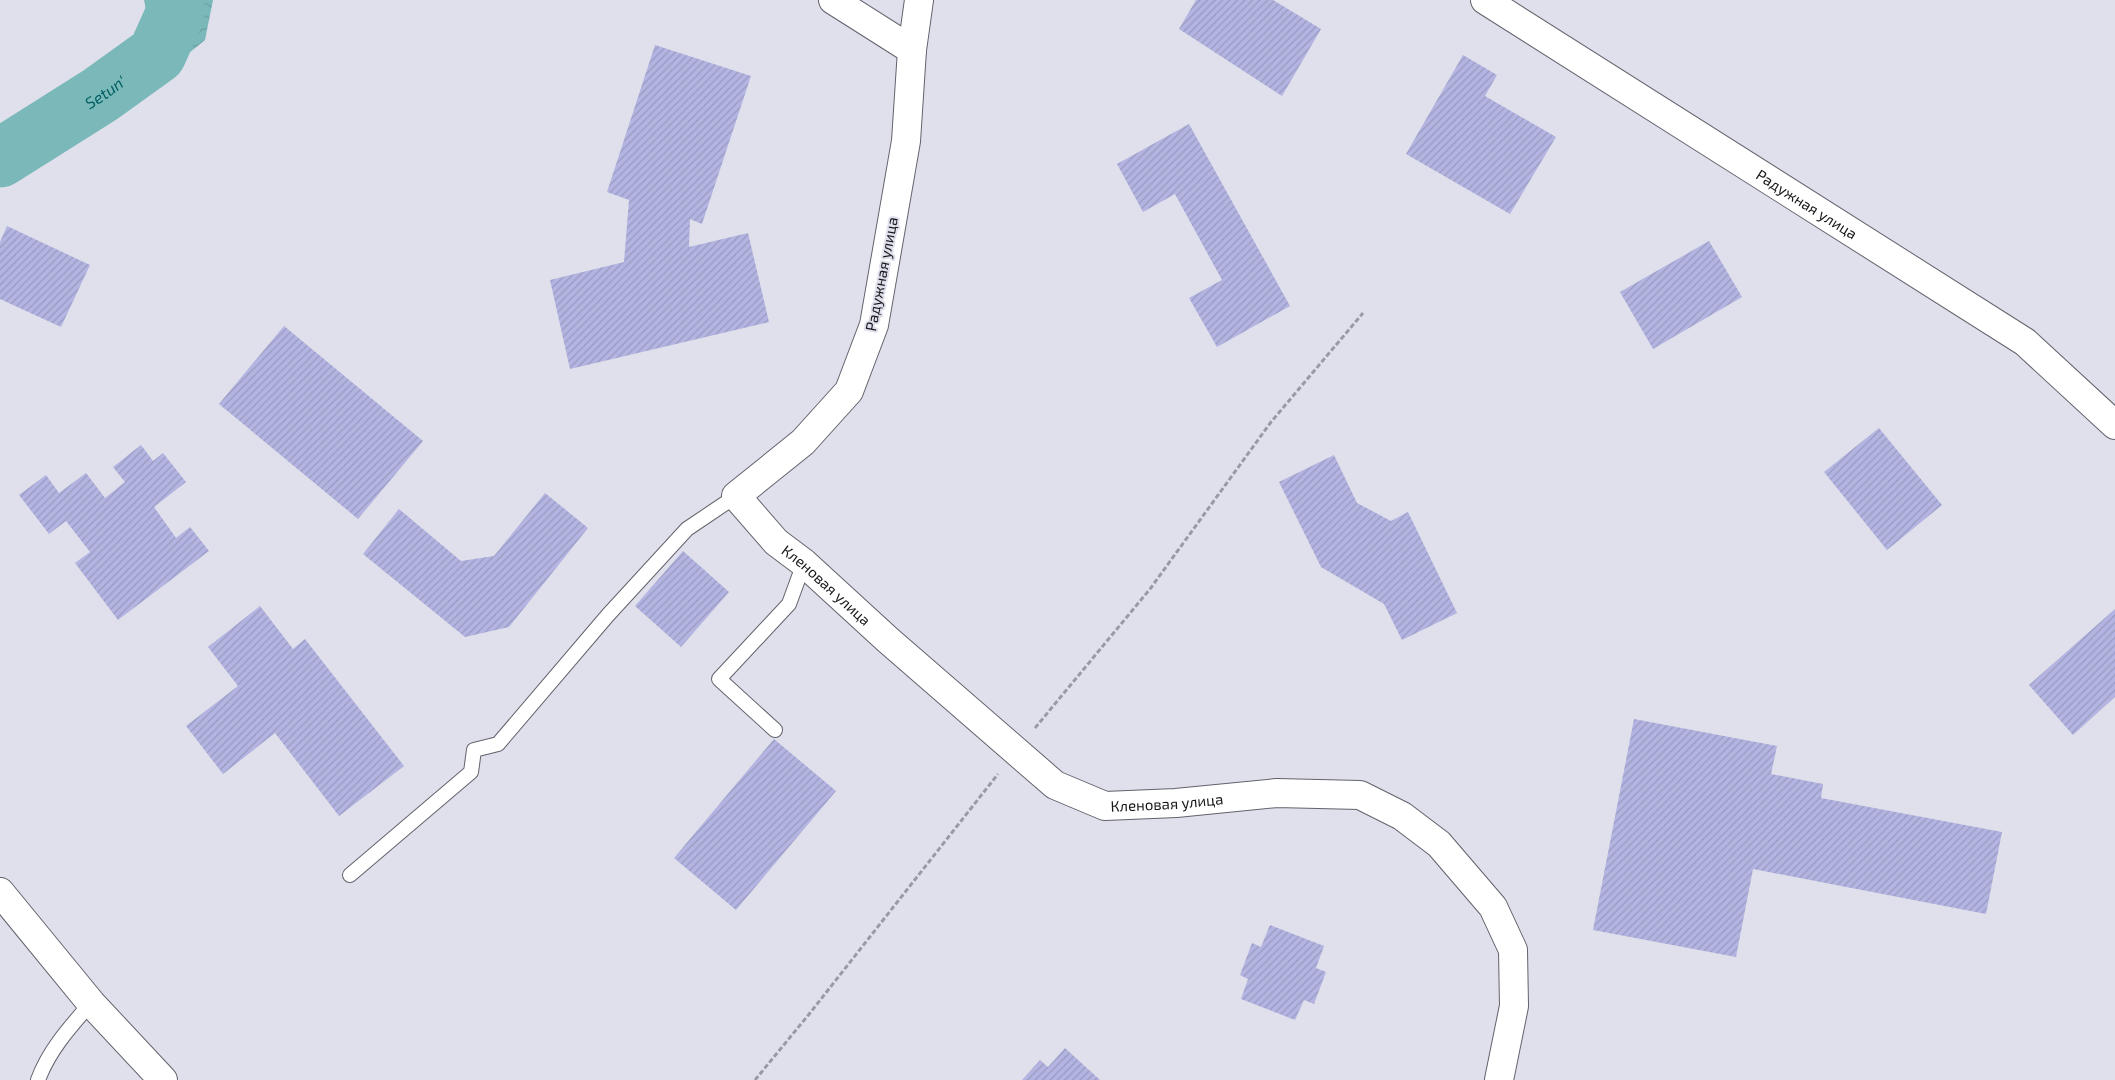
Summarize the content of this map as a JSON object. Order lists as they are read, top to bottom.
{
  "streets": {
    "street": ["Радужная улица", "Кленовая улица"]
  },
  "crossings": [
    ["Радужная улица", "Кленовая улица"]
  ],
  "water": ["Setun'"]
}
